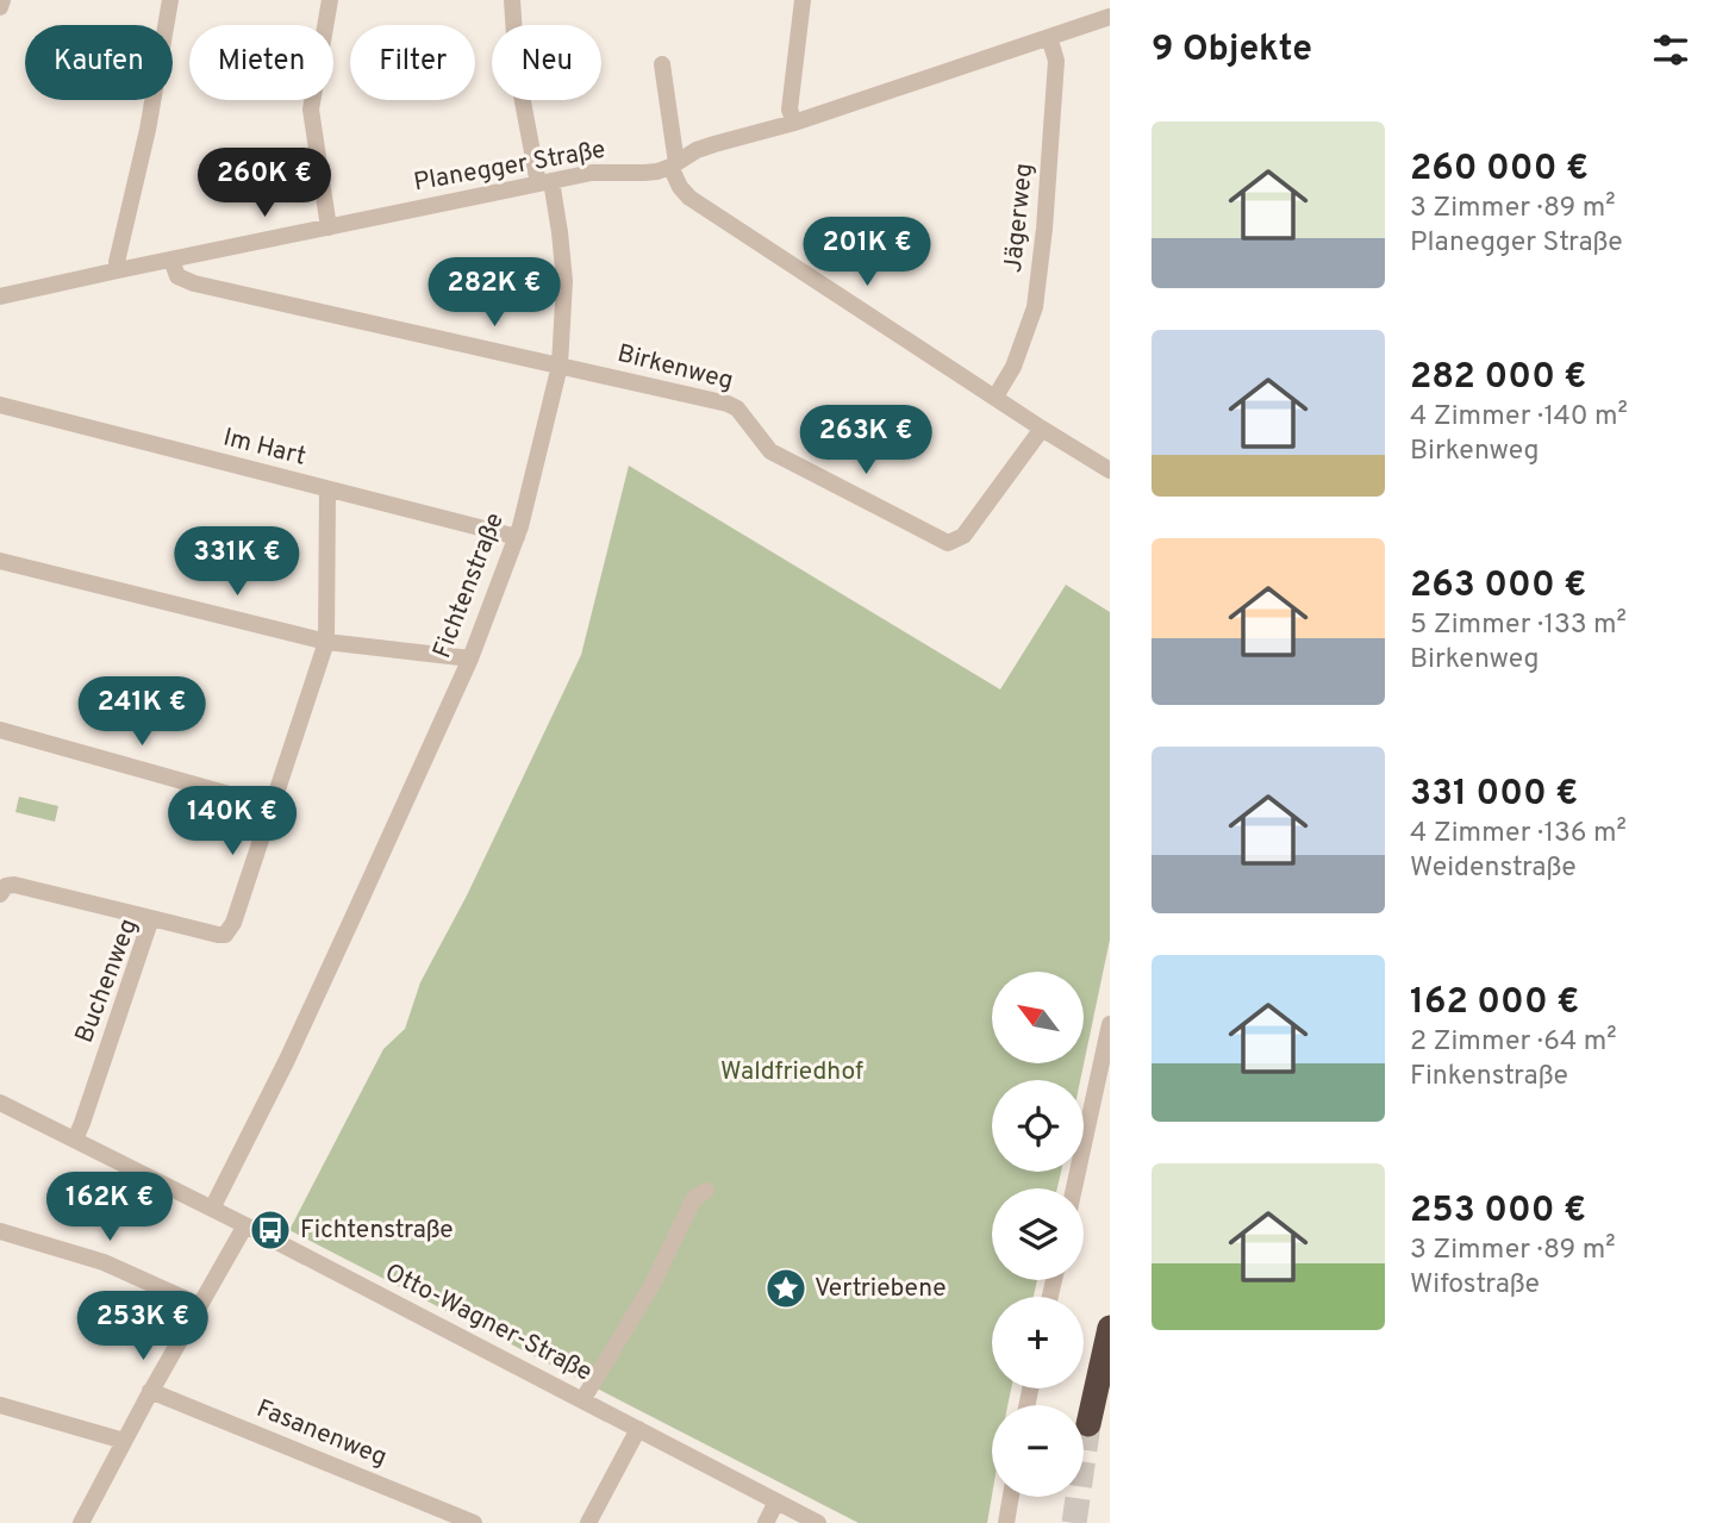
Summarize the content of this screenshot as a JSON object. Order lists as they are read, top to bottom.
{
  "streets": {
    "street": [
      "Planegger Straße",
      "Jägerweg",
      "Birkenweg",
      "Im Hart",
      "Fichtenstraße",
      "Buchenweg",
      "Otto-Wagner-Straße",
      "Fasanenweg"
    ]
  },
  "crossings": [
    ["Planegger Straße", "Jägerweg"],
    ["Planegger Straße", "Birkenweg"],
    ["Planegger Straße", "Fichtenstraße"],
    ["Birkenweg", "Fichtenstraße"],
    ["Im Hart", "Fichtenstraße"],
    ["Im Hart", "Buchenweg"],
    ["Fichtenstraße", "Otto-Wagner-Straße"],
    ["Buchenweg", "Otto-Wagner-Straße"]
  ],
  "parks": ["Waldfriedhof"],
  "places": {
    "bus stop": ["Fichtenstraße"],
    "place": ["Vertriebene"]
  },
  "north": "top left",
  "page": {
    "heading": "9 Objekte",
    "chip": [
      "Kaufen",
      "Mieten",
      "Filter",
      "Neu"
    ],
    "list": [
      {
        "name": "260 000 €",
        "note": "3 Zimmer · 89 m² · Planegger Straße"
      },
      {
        "name": "282 000 €",
        "note": "4 Zimmer · 140 m² · Birkenweg"
      },
      {
        "name": "263 000 €",
        "note": "5 Zimmer · 133 m² · Birkenweg"
      },
      {
        "name": "331 000 €",
        "note": "4 Zimmer · 136 m² · Weidenstraße"
      },
      {
        "name": "162 000 €",
        "note": "2 Zimmer · 64 m² · Finkenstraße"
      },
      {
        "name": "253 000 €",
        "note": "3 Zimmer · 89 m² · Wifostraße"
      }
    ],
    "price": [
      "260K €",
      "201K €",
      "282K €",
      "263K €",
      "331K €",
      "241K €",
      "140K €",
      "162K €",
      "253K €"
    ],
    "map_buttons": ["+", "−"]
  }
}
